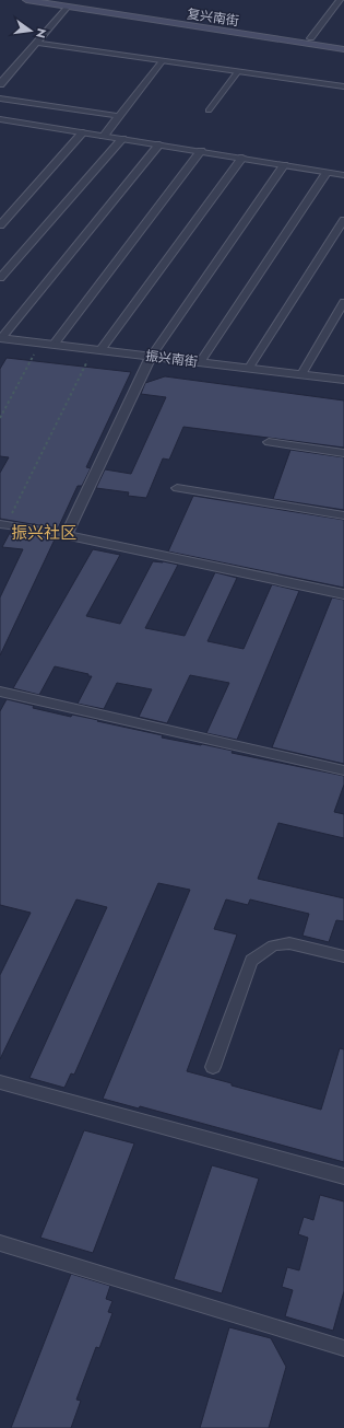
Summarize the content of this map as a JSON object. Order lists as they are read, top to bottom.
{
  "streets": {
    "main road": ["复兴南街"],
    "street": ["振兴南街"]
  },
  "districts": ["振兴社区"],
  "north": "right"
}
